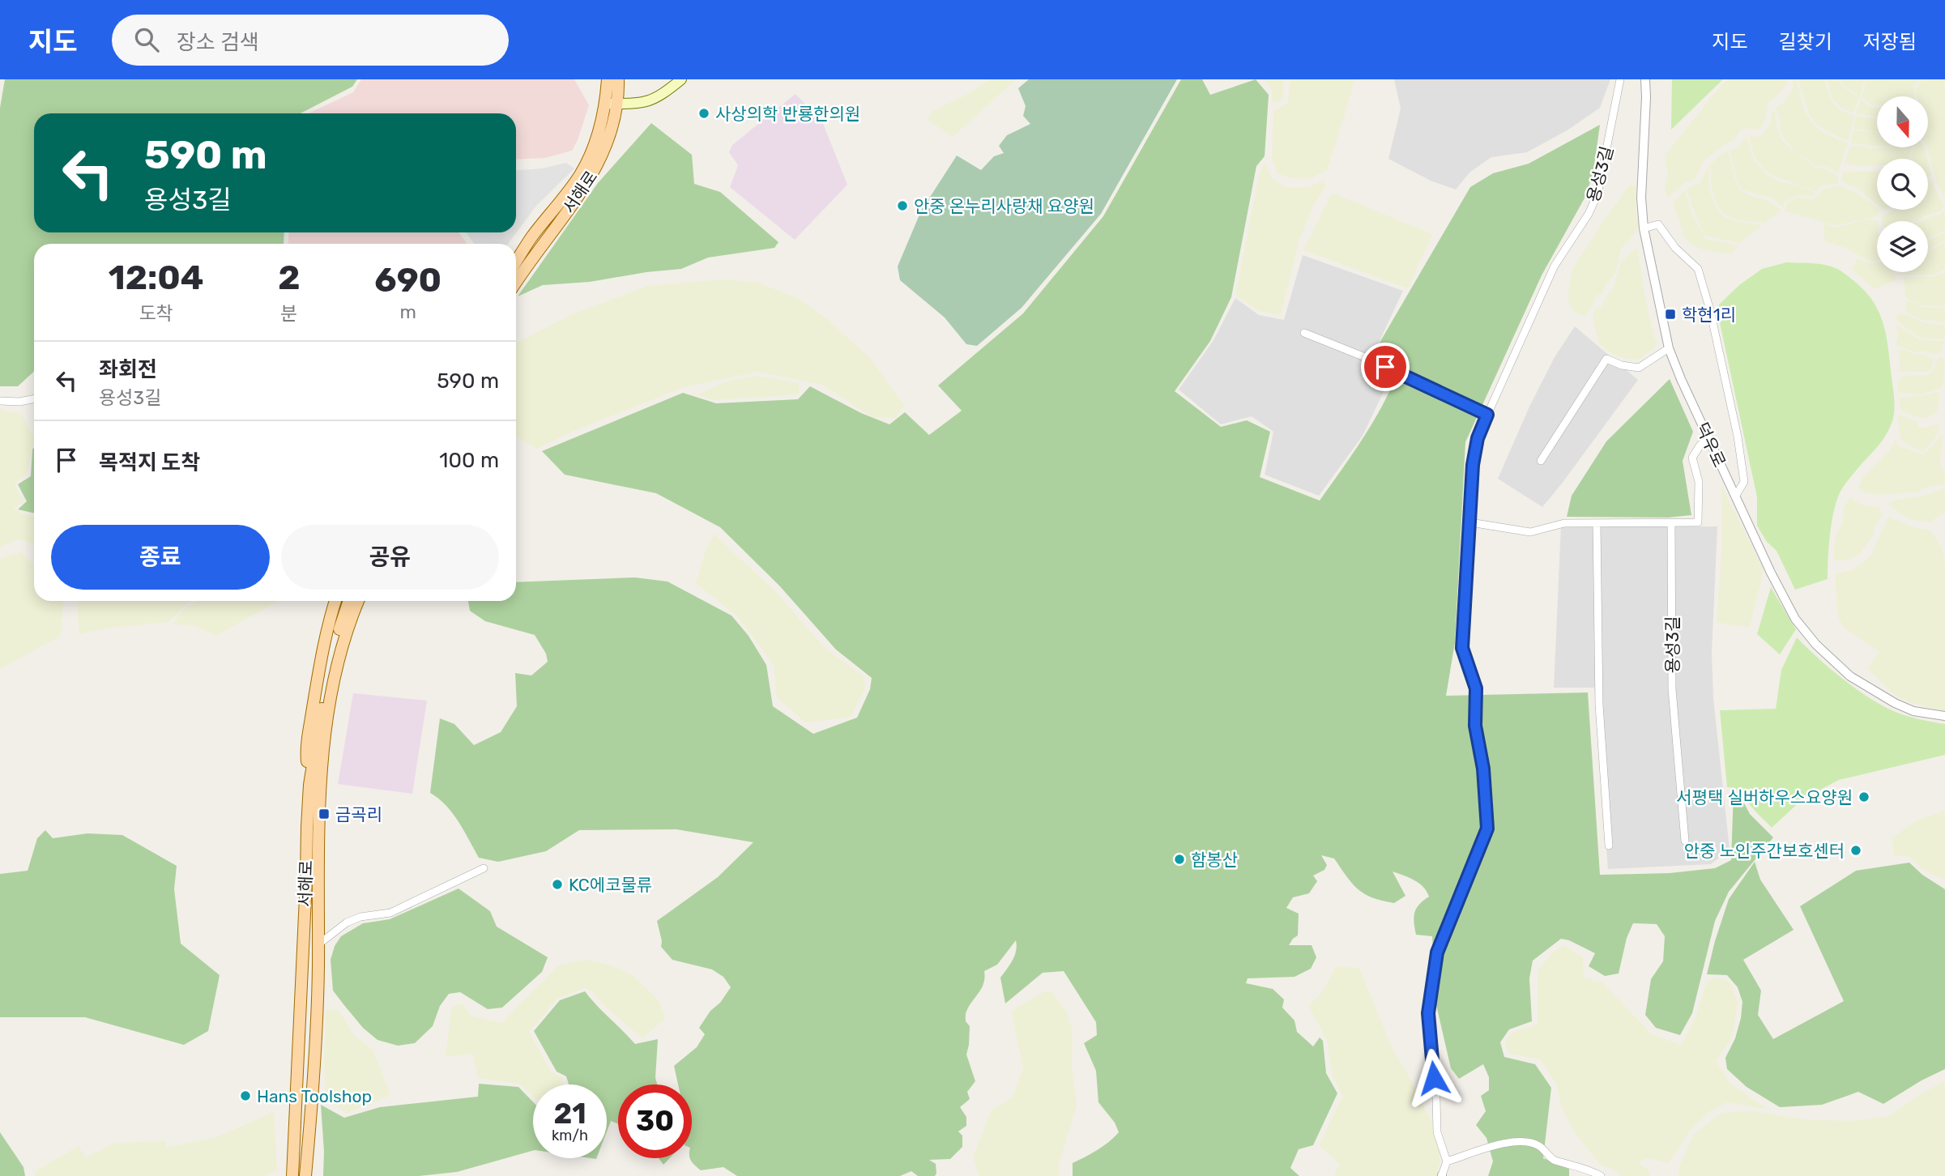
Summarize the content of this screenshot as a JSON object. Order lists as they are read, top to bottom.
{
  "streets": {
    "main road": ["서해로"],
    "street": ["용성3길", "덕우로"]
  },
  "places": {
    "other": [
      "사상의학 반룡한의원",
      "안중 온누리사랑채 요양원",
      "서평택 실버하우스요양원",
      "안중 노인주간보호센터",
      "함봉산",
      "KC에코물류",
      "Hans Toolshop"
    ],
    "transit": ["학현1리", "금곡리"]
  },
  "north": "bottom",
  "page": {
    "header": "지도",
    "search": "장소 검색",
    "nav": ["지도", "길찾기", "저장됨"],
    "turn": ["590 m", "용성3길"],
    "eta": [
      "12:04",
      "도착",
      "2",
      "분",
      "690",
      "m"
    ],
    "list": [
      {
        "name": "좌회전",
        "note": "용성3길",
        "value": "590 m"
      },
      {
        "name": "목적지 도착",
        "value": "100 m"
      }
    ],
    "buttons": ["종료", "공유"],
    "speed": "21 km/h",
    "limit": "30"
  }
}
